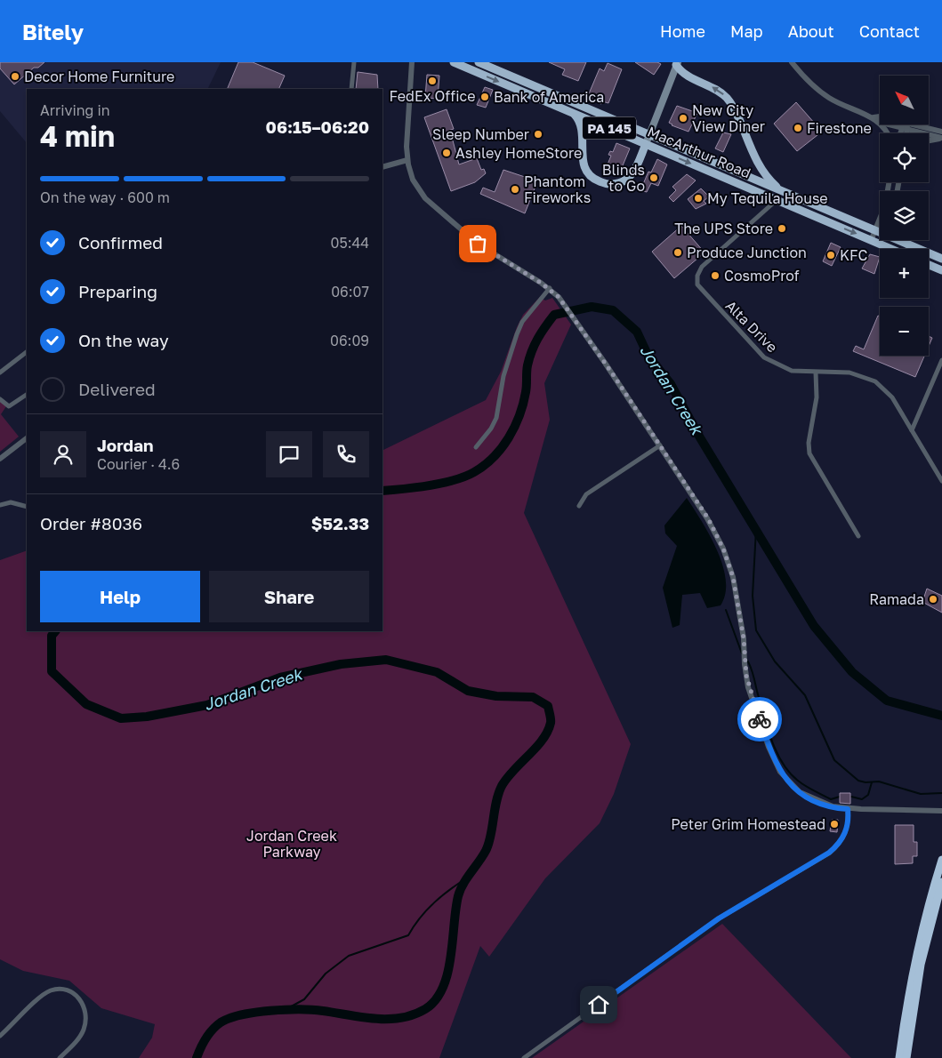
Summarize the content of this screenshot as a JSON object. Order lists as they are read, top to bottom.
{
  "streets": {
    "highway": ["PA 145", "MacArthur Road"],
    "street": ["Alta Drive"]
  },
  "crossings": [
    ["MacArthur Road", "Alta Drive"]
  ],
  "water": ["Jordan Creek"],
  "parks": ["Jordan Creek Parkway"],
  "places": [
    "Decor Home Furniture",
    "FedEx Office",
    "Bank of America",
    "New City View Diner",
    "Firestone",
    "Sleep Number",
    "Ashley HomeStore",
    "Blinds to Go",
    "Phantom Fireworks",
    "My Tequila House",
    "The UPS Store",
    "Produce Junction",
    "KFC",
    "CosmoProf",
    "Ramada",
    "Peter Grim Homestead"
  ],
  "north": "top left",
  "page": {
    "header": "Bitely",
    "nav": [
      "Home",
      "Map",
      "About",
      "Contact"
    ],
    "map_buttons": ["+", "−"],
    "heading": ["4 min", "Arriving in", "06:15–06:20"],
    "panel": [
      "Jordan",
      "Courier · 4.6",
      "Order #8036",
      "$52.33"
    ],
    "bar": "On the way · 600 m",
    "list": [
      ["Confirmed", "05:44"],
      ["Preparing", "06:07"],
      ["On the way", "06:09"],
      "Delivered"
    ],
    "buttons": ["Help", "Share"]
  }
}
